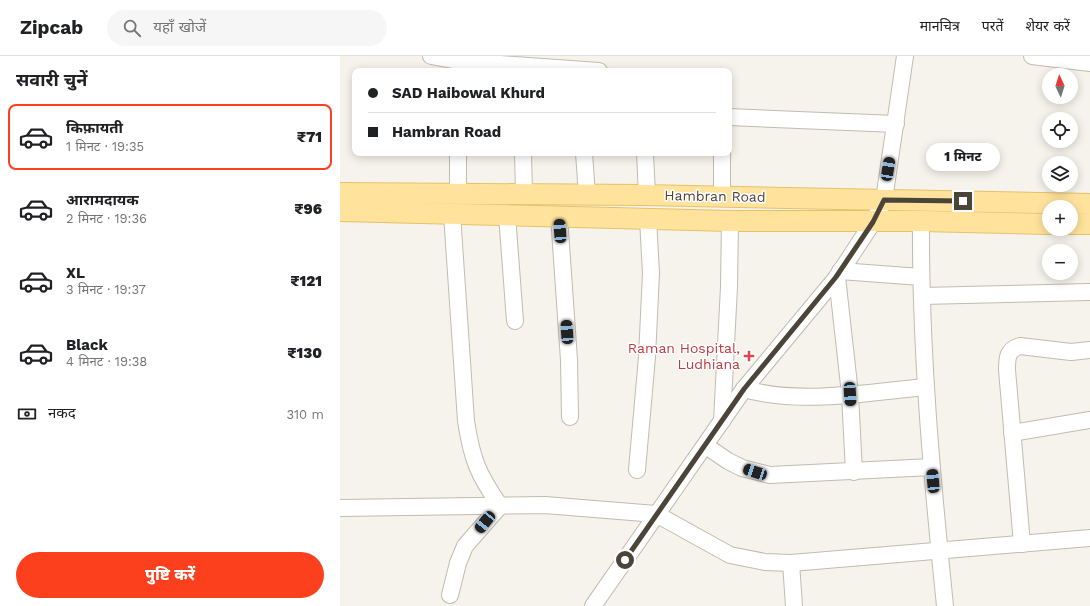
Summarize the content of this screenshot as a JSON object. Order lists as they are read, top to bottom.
{
  "streets": {
    "main road": ["Hambran Road"]
  },
  "places": {
    "health": ["Raman Hospital, Ludhiana"]
  },
  "north": "top",
  "page": {
    "header": "Zipcab",
    "search": "यहाँ खोजें",
    "nav": ["मानचित्र", "परतें", "शेयर करें"],
    "heading": "सवारी चुनें",
    "map_buttons": ["+", "−"],
    "banner": ["SAD Haibowal Khurd", "Hambran Road"],
    "list": [
      {
        "name": "किफ़ायती",
        "note": "1 मिनट · 19:35",
        "value": "₹71"
      },
      {
        "name": "आरामदायक",
        "note": "2 मिनट · 19:36",
        "value": "₹96"
      },
      {
        "name": "XL",
        "note": "3 मिनट · 19:37",
        "value": "₹121"
      },
      {
        "name": "Black",
        "note": "4 मिनट · 19:38",
        "value": "₹130"
      }
    ],
    "bubble": "1 मिनट",
    "pay": ["नकद", "310 m"],
    "buttons": "पुष्टि करें"
  }
}
